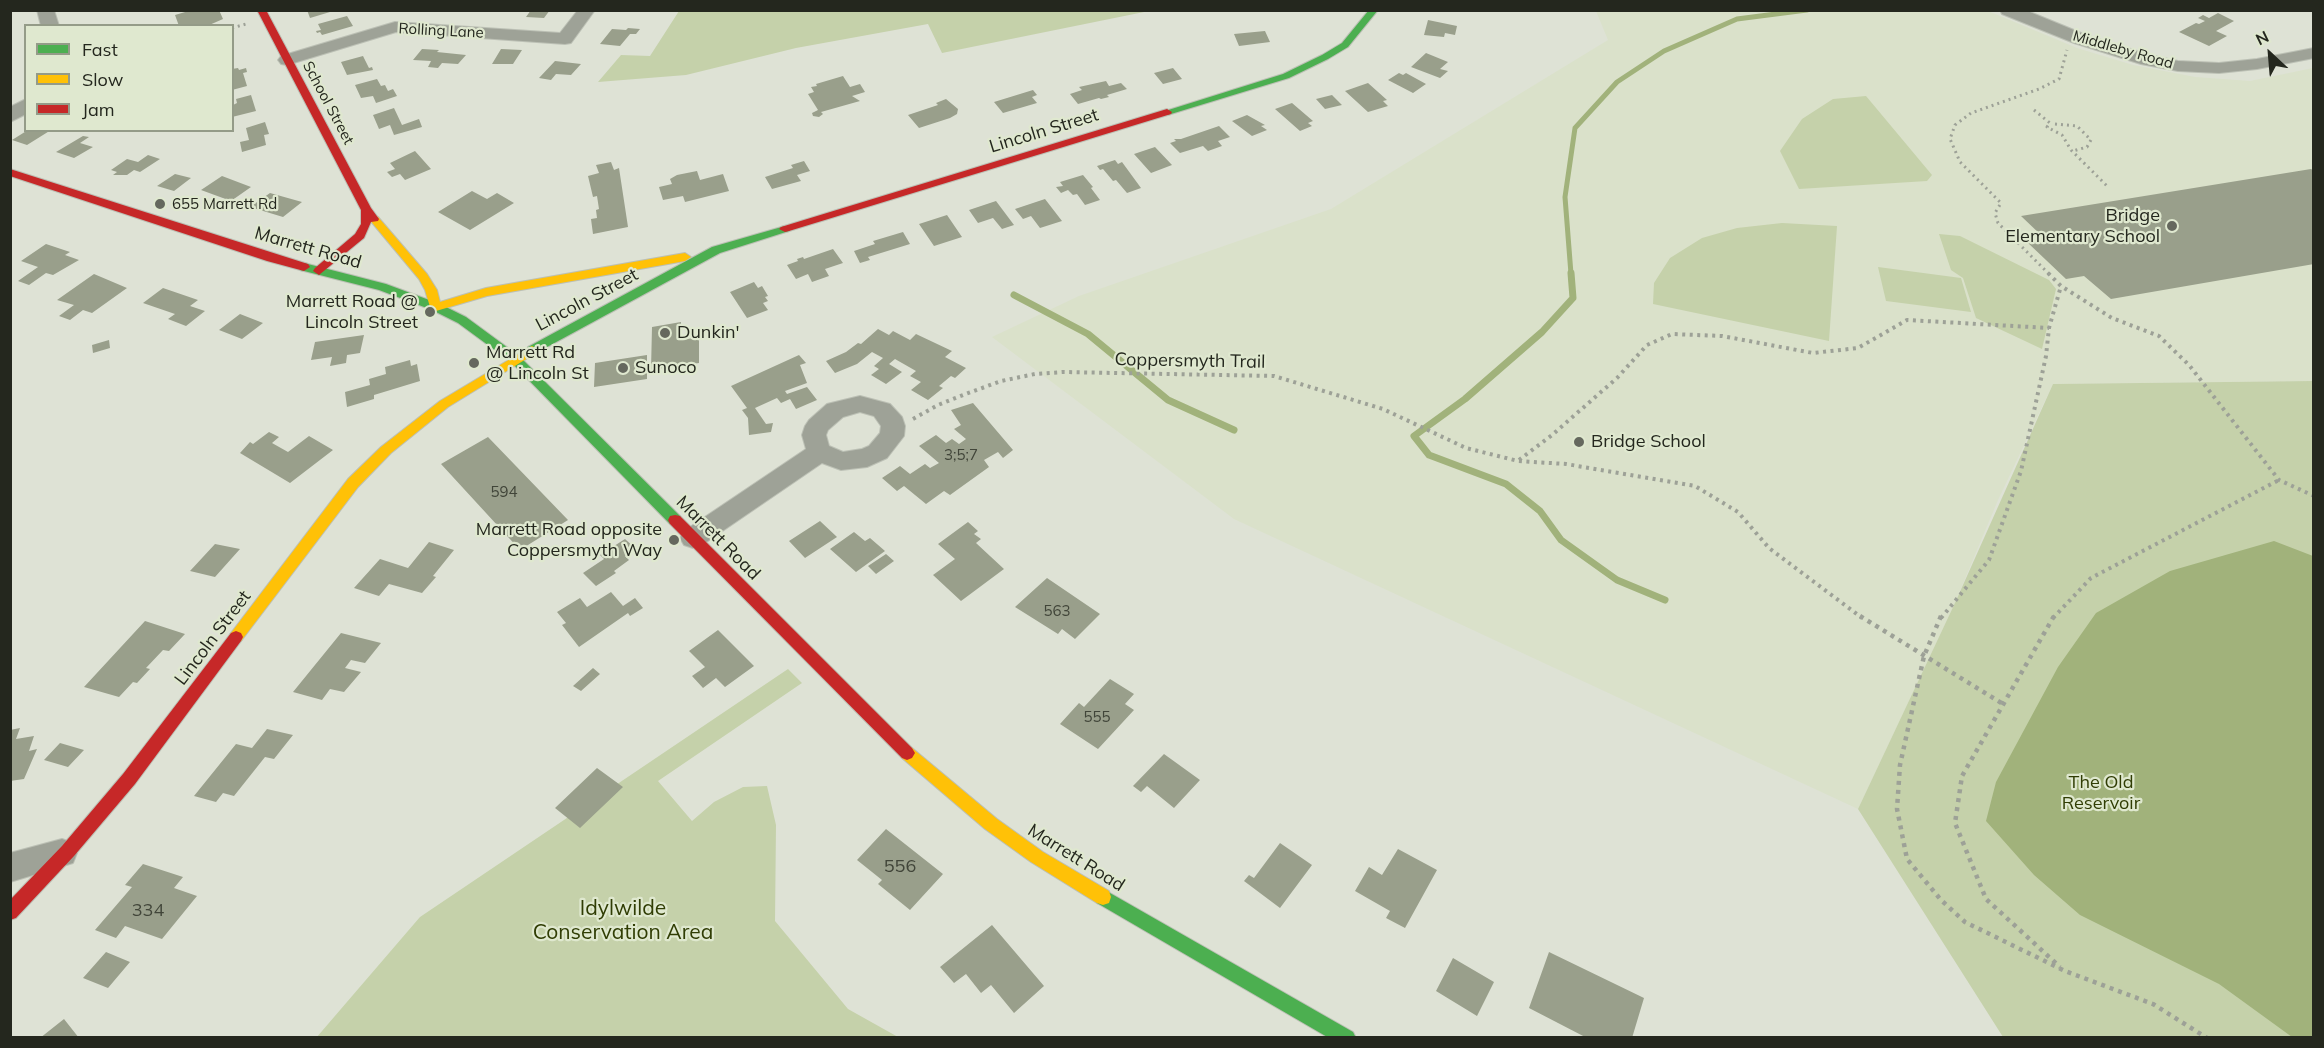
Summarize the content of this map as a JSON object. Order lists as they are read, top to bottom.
{
  "streets": {
    "street": [
      "Rolling Lane",
      "Middleby Road",
      "School Street",
      "Lincoln Street",
      "Marrett Road"
    ],
    "path": ["Coppersmyth Trail"]
  },
  "crossings": [
    ["Rolling Lane", "School Street"],
    ["School Street", "Marrett Road"],
    ["Lincoln Street", "Marrett Road"]
  ],
  "parks": ["The Old Reservoir", "Idylwilde Conservation Area"],
  "places": [
    "655 Marrett Rd",
    "Bridge Elementary School",
    "Marrett Road @ Lincoln Street",
    "Dunkin'",
    "Marrett Rd @ Lincoln St",
    "Sunoco",
    "Bridge School",
    "Marrett Road opposite Coppersmyth Way"
  ],
  "house_numbers": [
    "3;5;7",
    "594",
    "563",
    "555",
    "556",
    "334"
  ],
  "legend": ["Fast", "Slow", "Jam"],
  "north": "top left"
}
